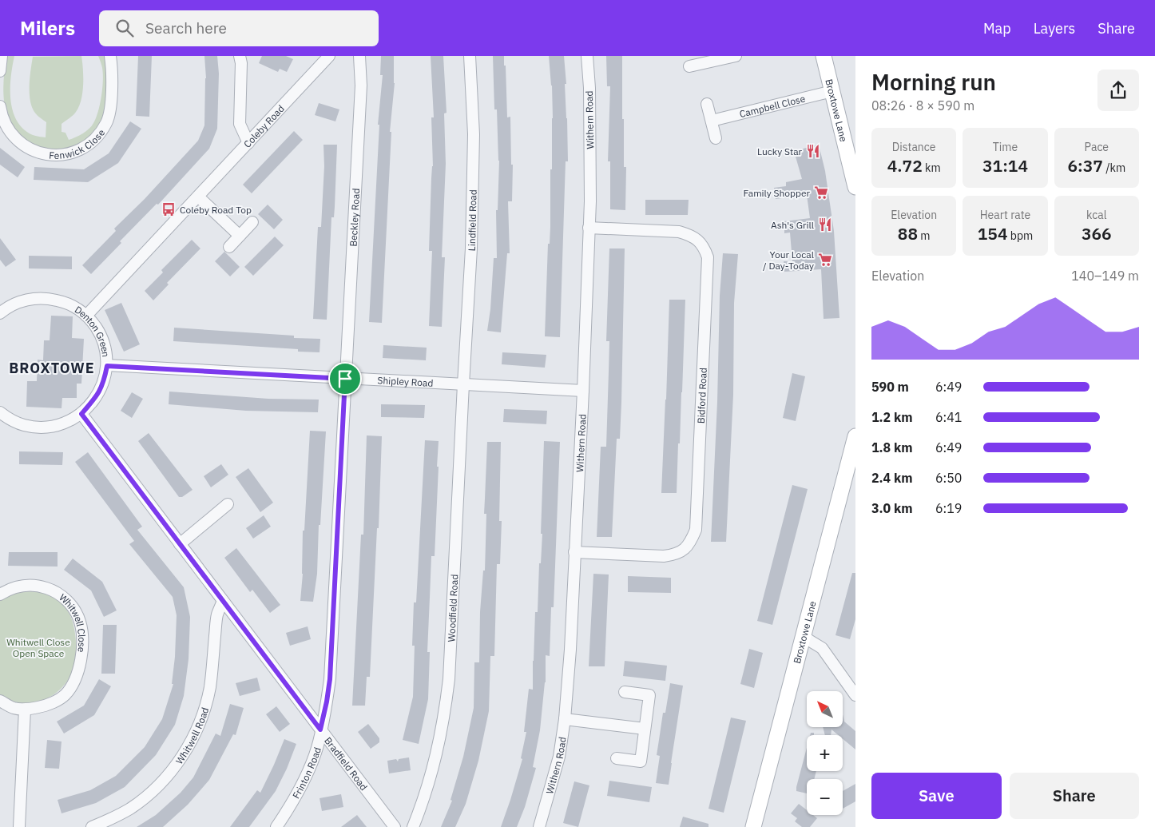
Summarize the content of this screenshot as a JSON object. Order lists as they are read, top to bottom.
{
  "streets": {
    "main road": ["Broxtowe Lane"],
    "street": [
      "Campbell Close",
      "Withern Road",
      "Coleby Road",
      "Fenwick Close",
      "Beckley Road",
      "Lindfield Road",
      "Denton Green",
      "Shipley Road",
      "Bidford Road",
      "Woodfield Road",
      "Whitwell Close",
      "Whitwell Road",
      "Bradfield Road",
      "Frinton Road"
    ]
  },
  "crossings": [
    ["Campbell Close", "Broxtowe Lane"],
    ["Withern Road", "Shipley Road"],
    ["Withern Road", "Bidford Road"],
    ["Coleby Road", "Denton Green"],
    ["Beckley Road", "Shipley Road"],
    ["Beckley Road", "Frinton Road"],
    ["Lindfield Road", "Shipley Road"],
    ["Lindfield Road", "Woodfield Road"],
    ["Denton Green", "Shipley Road"],
    ["Denton Green", "Bradfield Road"],
    ["Shipley Road", "Woodfield Road"],
    ["Shipley Road", "Frinton Road"],
    ["Whitwell Road", "Bradfield Road"],
    ["Bradfield Road", "Frinton Road"]
  ],
  "districts": ["BROXTOWE"],
  "parks": ["Whitwell Close Open Space"],
  "places": {
    "restaurant": ["Lucky Star", "Ash's Grill"],
    "supermarket": ["Family Shopper", "Your Local / Day-Today"],
    "bus stop": ["Coleby Road Top"]
  },
  "north": "top left",
  "page": {
    "header": "Milers",
    "search": "Search here",
    "nav": ["Map", "Layers", "Share"],
    "heading": ["Morning run", "08:26 · 8 × 590 m"],
    "stats": [
      ["Distance", "4.72 km"],
      ["Time", "31:14"],
      ["Pace", "6:37 /km"],
      ["Elevation", "88 m"],
      ["Heart rate", "154 bpm"],
      ["kcal", "366"]
    ],
    "chart": ["Elevation", "140–149 m"],
    "list": [
      {
        "name": "590 m",
        "note": "6:49"
      },
      {
        "name": "1.2 km",
        "note": "6:41"
      },
      {
        "name": "1.8 km",
        "note": "6:49"
      },
      {
        "name": "2.4 km",
        "note": "6:50"
      },
      {
        "name": "3.0 km",
        "note": "6:19"
      }
    ],
    "map_buttons": ["+", "−"],
    "buttons": ["Save", "Share"]
  }
}
